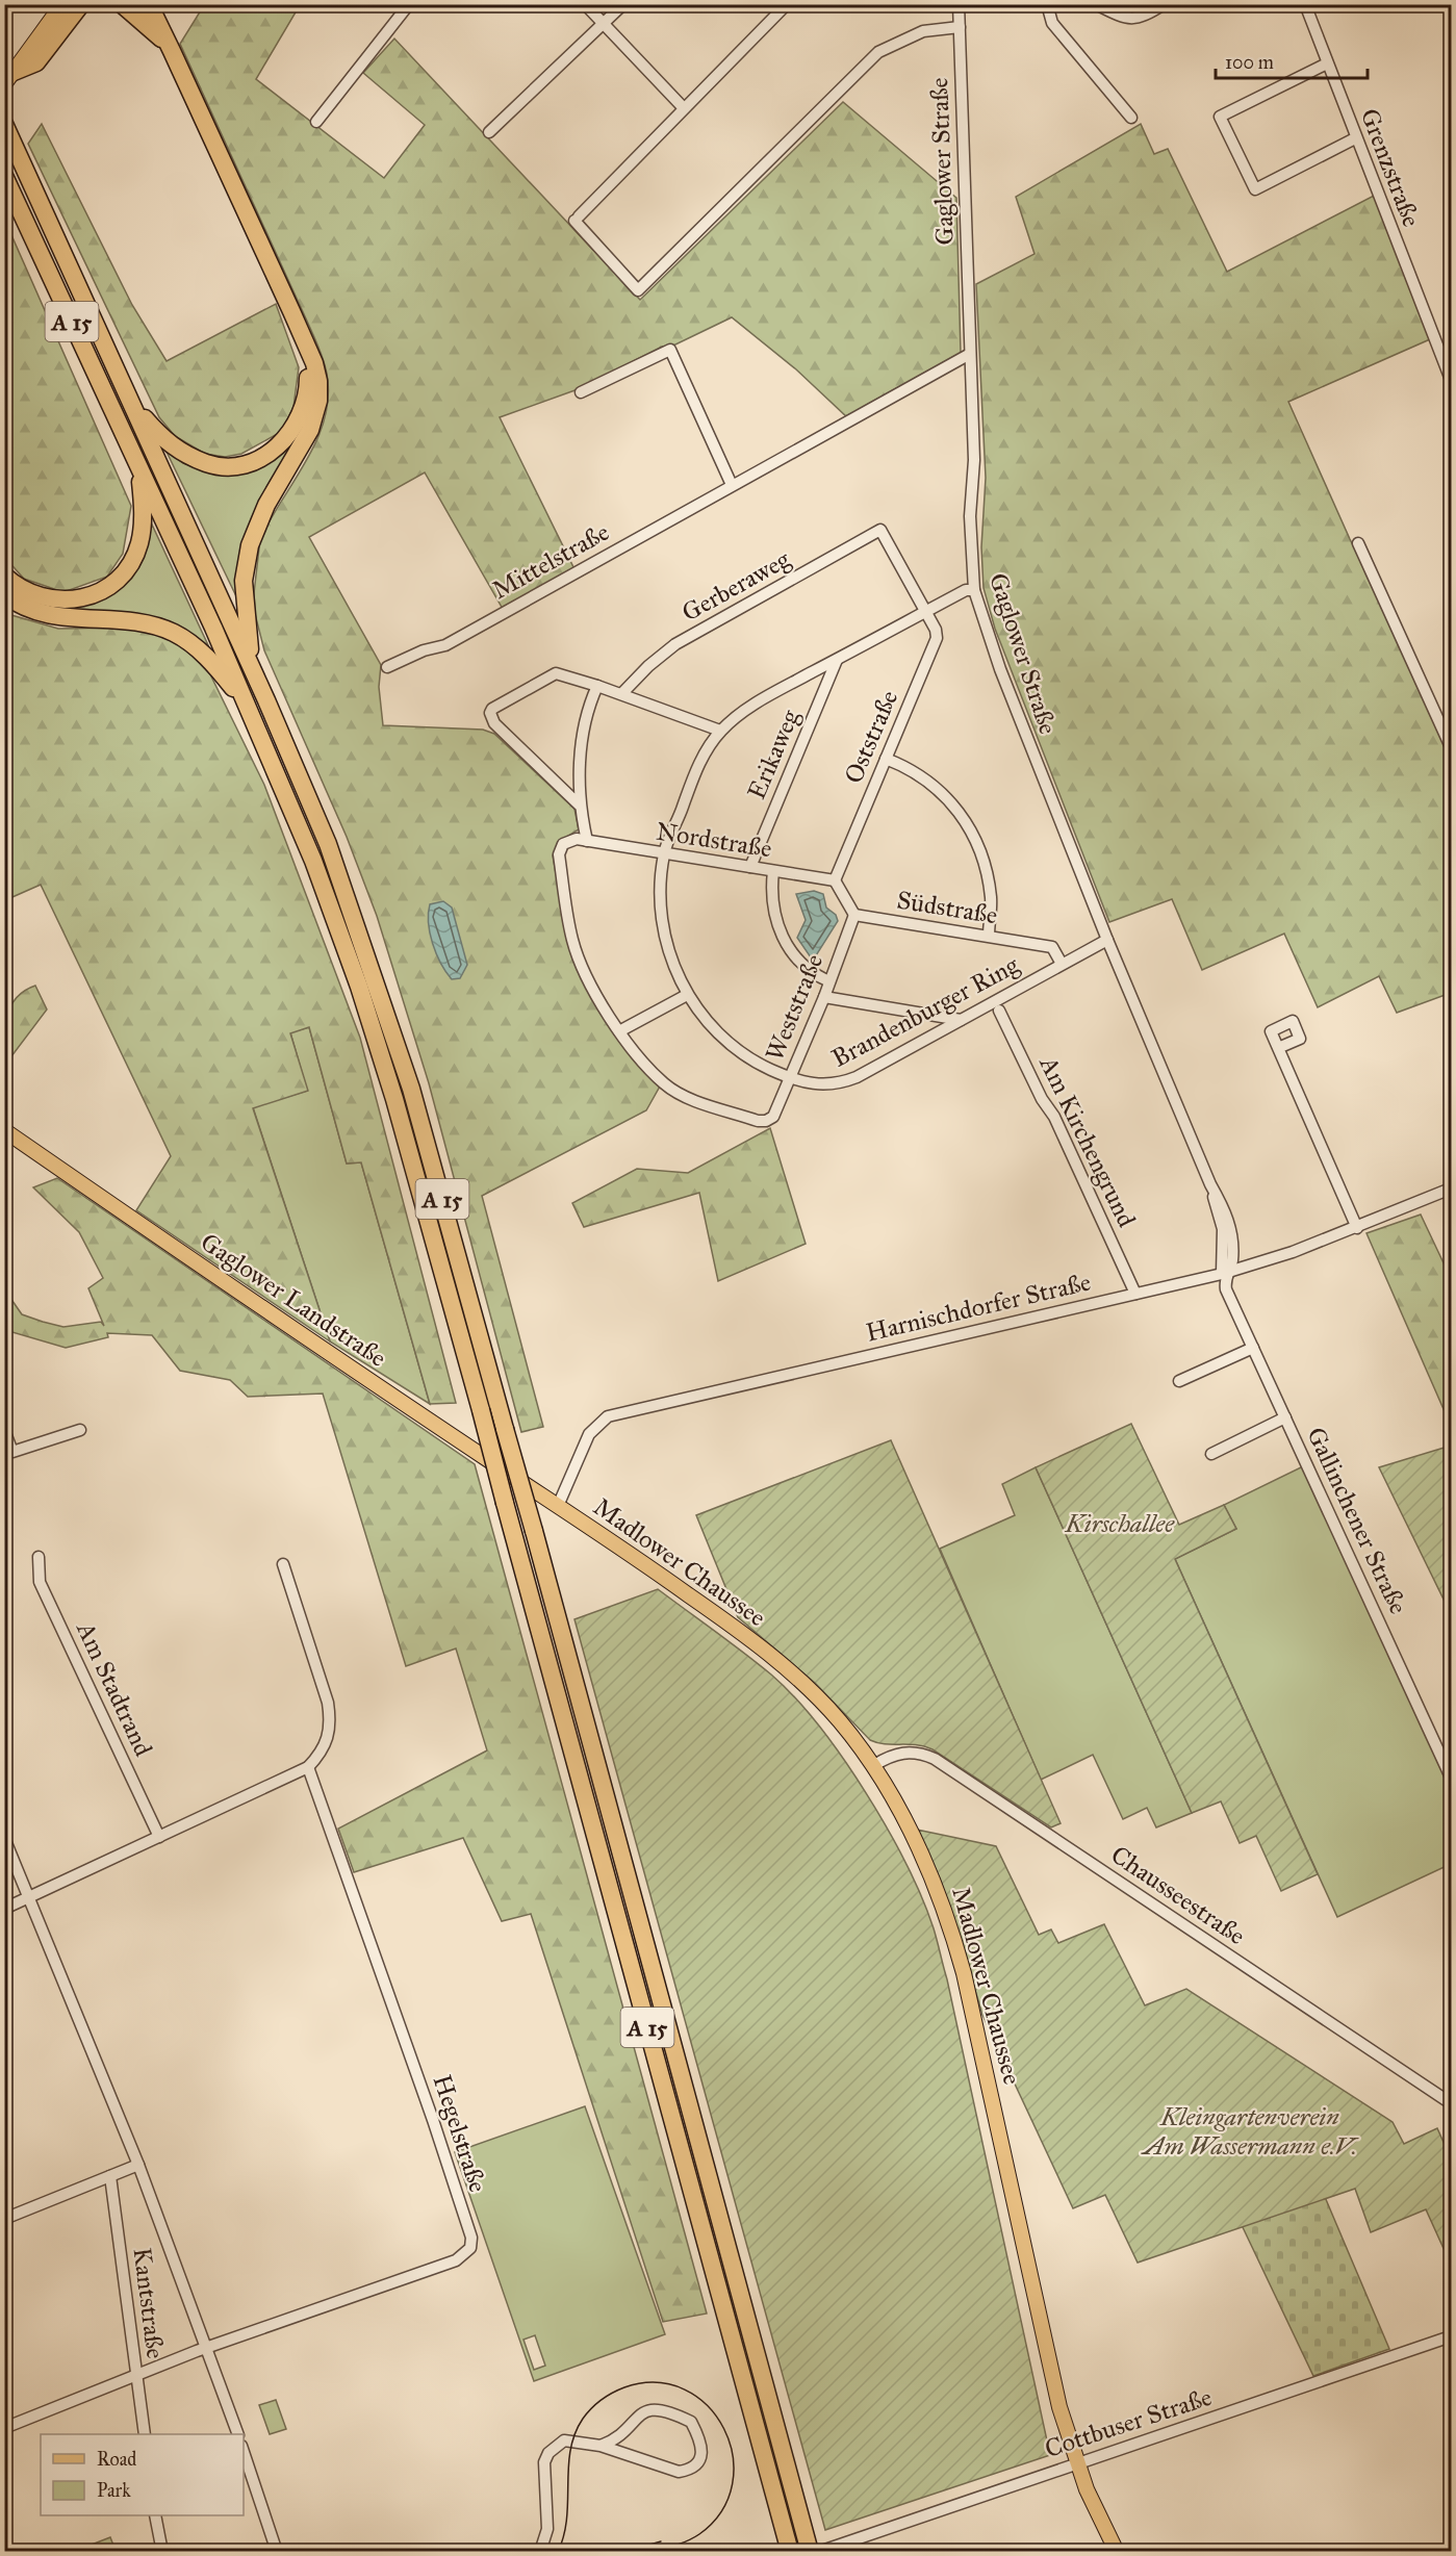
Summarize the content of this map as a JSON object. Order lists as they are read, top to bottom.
{
  "streets": {
    "highway": ["A 15"],
    "main road": ["Gaglower Landstraße", "Madlower Chaussee"],
    "street": [
      "Gaglower Straße",
      "Grenzstraße",
      "Mittelstraße",
      "Gerberaweg",
      "Oststraße",
      "Erikaweg",
      "Nordstraße",
      "Südstraße",
      "Weststraße",
      "Brandenburger Ring",
      "Am Kirchengrund",
      "Harnischdorfer Straße",
      "Gallinchener Straße",
      "Am Stadtrand",
      "Chausseestraße",
      "Hegelstraße",
      "Kantstraße",
      "Cottbuser Straße"
    ]
  },
  "crossings": [
    ["Gaglower Straße", "Mittelstraße"],
    ["Gaglower Straße", "Brandenburger Ring"],
    ["Gaglower Straße", "Harnischdorfer Straße"],
    ["Gaglower Straße", "Gallinchener Straße"],
    ["Gerberaweg", "Oststraße"],
    ["Oststraße", "Nordstraße"],
    ["Oststraße", "Brandenburger Ring"],
    ["Erikaweg", "Nordstraße"],
    ["Erikaweg", "Brandenburger Ring"],
    ["Nordstraße", "Brandenburger Ring"],
    ["Südstraße", "Weststraße"],
    ["Südstraße", "Brandenburger Ring"],
    ["Weststraße", "Brandenburger Ring"],
    ["Am Kirchengrund", "Harnischdorfer Straße"],
    ["Gaglower Landstraße", "Harnischdorfer Straße"],
    ["Gaglower Landstraße", "Madlower Chaussee"],
    ["Harnischdorfer Straße", "Gallinchener Straße"],
    ["Harnischdorfer Straße", "Madlower Chaussee"],
    ["Madlower Chaussee", "Chausseestraße"],
    ["Madlower Chaussee", "Cottbuser Straße"],
    ["Hegelstraße", "Kantstraße"]
  ],
  "parks": ["Kirschallee", "Kleingartenverein Am Wassermann e.V."],
  "legend": ["Road", "Park"],
  "scale_bar": "100 m"
}
